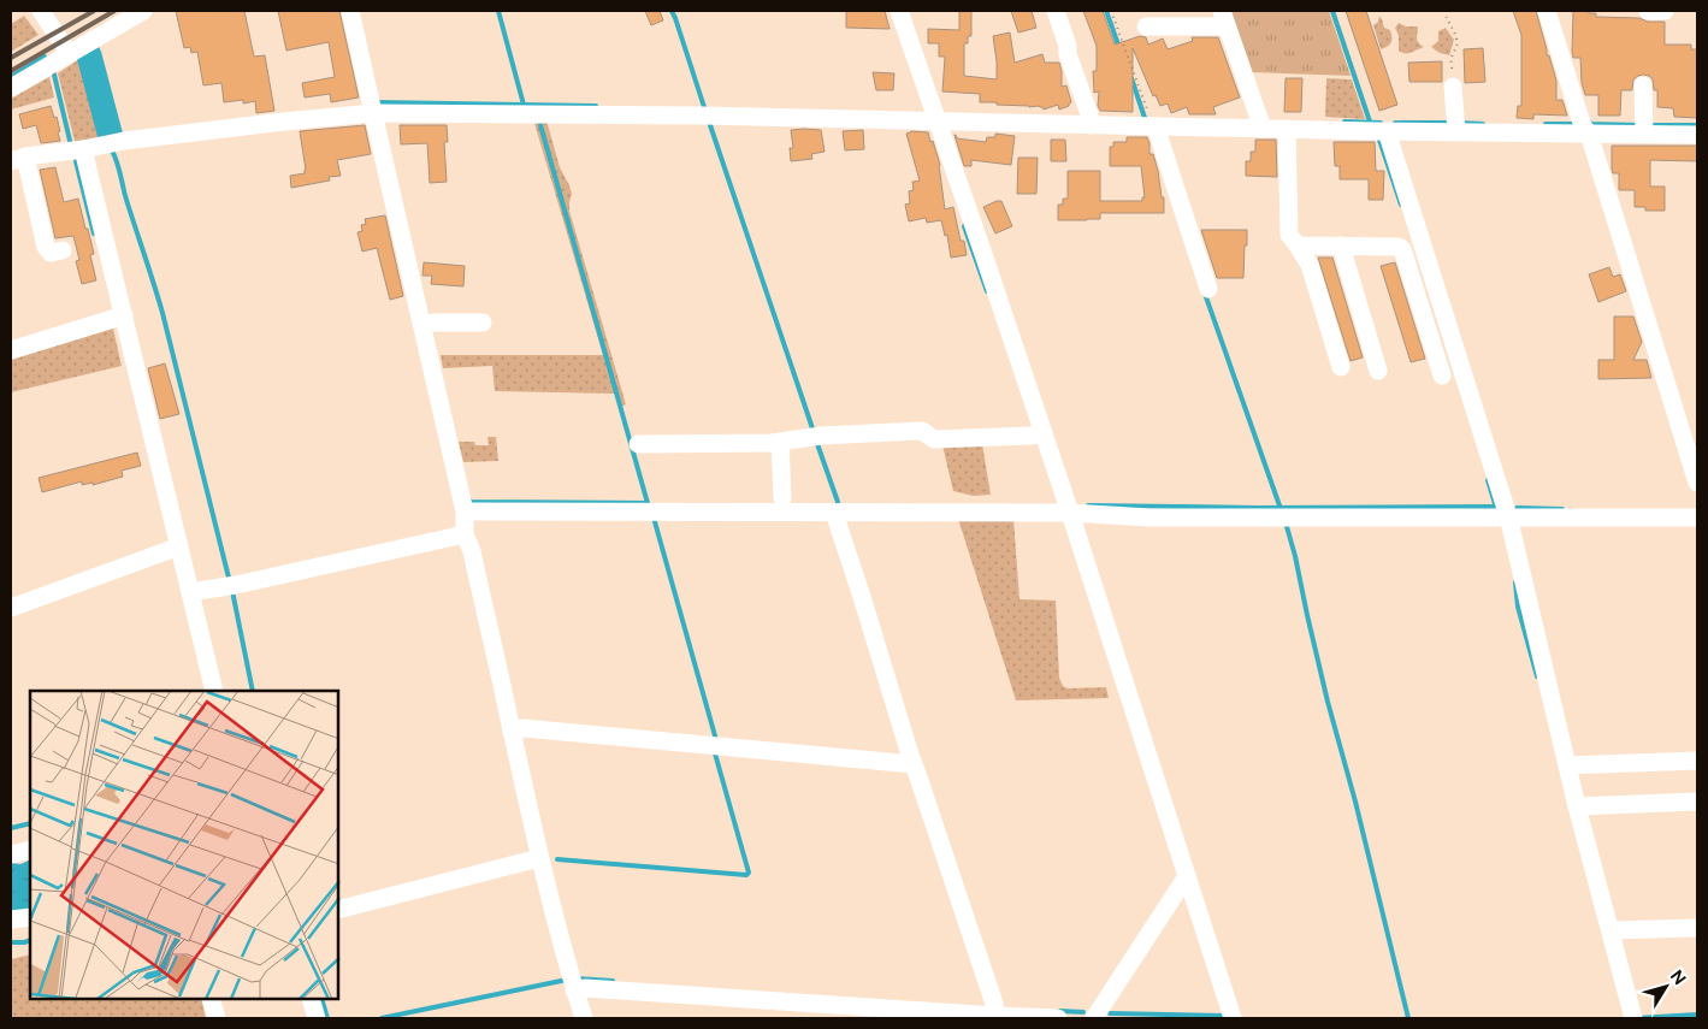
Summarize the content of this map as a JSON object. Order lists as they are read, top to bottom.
{
  "north": "top right"
}
